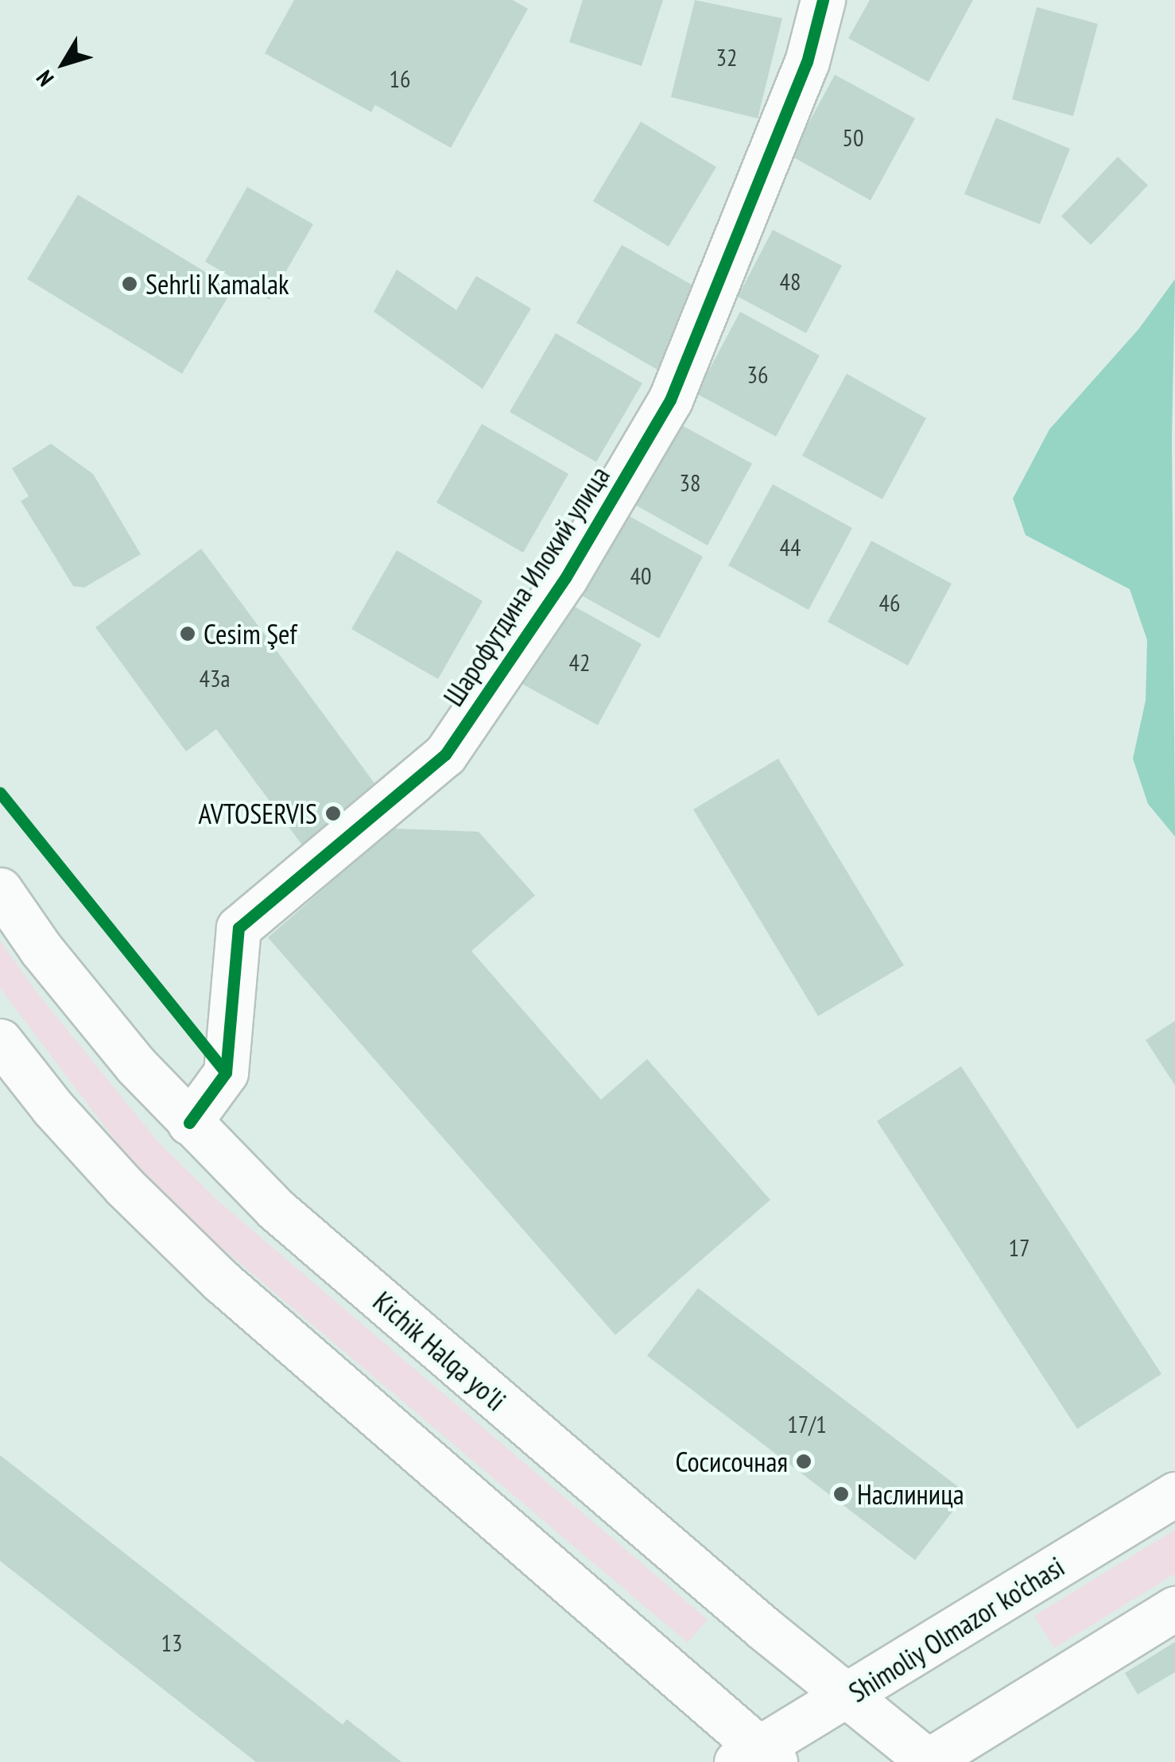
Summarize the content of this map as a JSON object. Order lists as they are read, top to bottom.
{
  "streets": {
    "main road": ["Шарофутдина Илокий улица", "Kichik Halqa yo'li", "Shimoliy Olmazor ko'chasi"]
  },
  "crossings": [
    ["Шарофутдина Илокий улица", "Kichik Halqa yo'li"],
    ["Kichik Halqa yo'li", "Shimoliy Olmazor ko'chasi"]
  ],
  "places": [
    "Sehrli Kamalak",
    "Cesim Şef",
    "AVTOSERVIS",
    "Сосисочная",
    "Наслиница"
  ],
  "house_numbers": [
    "32",
    "16",
    "50",
    "48",
    "36",
    "38",
    "44",
    "40",
    "46",
    "42",
    "43a",
    "17",
    "17/1",
    "13"
  ],
  "north": "bottom left"
}
